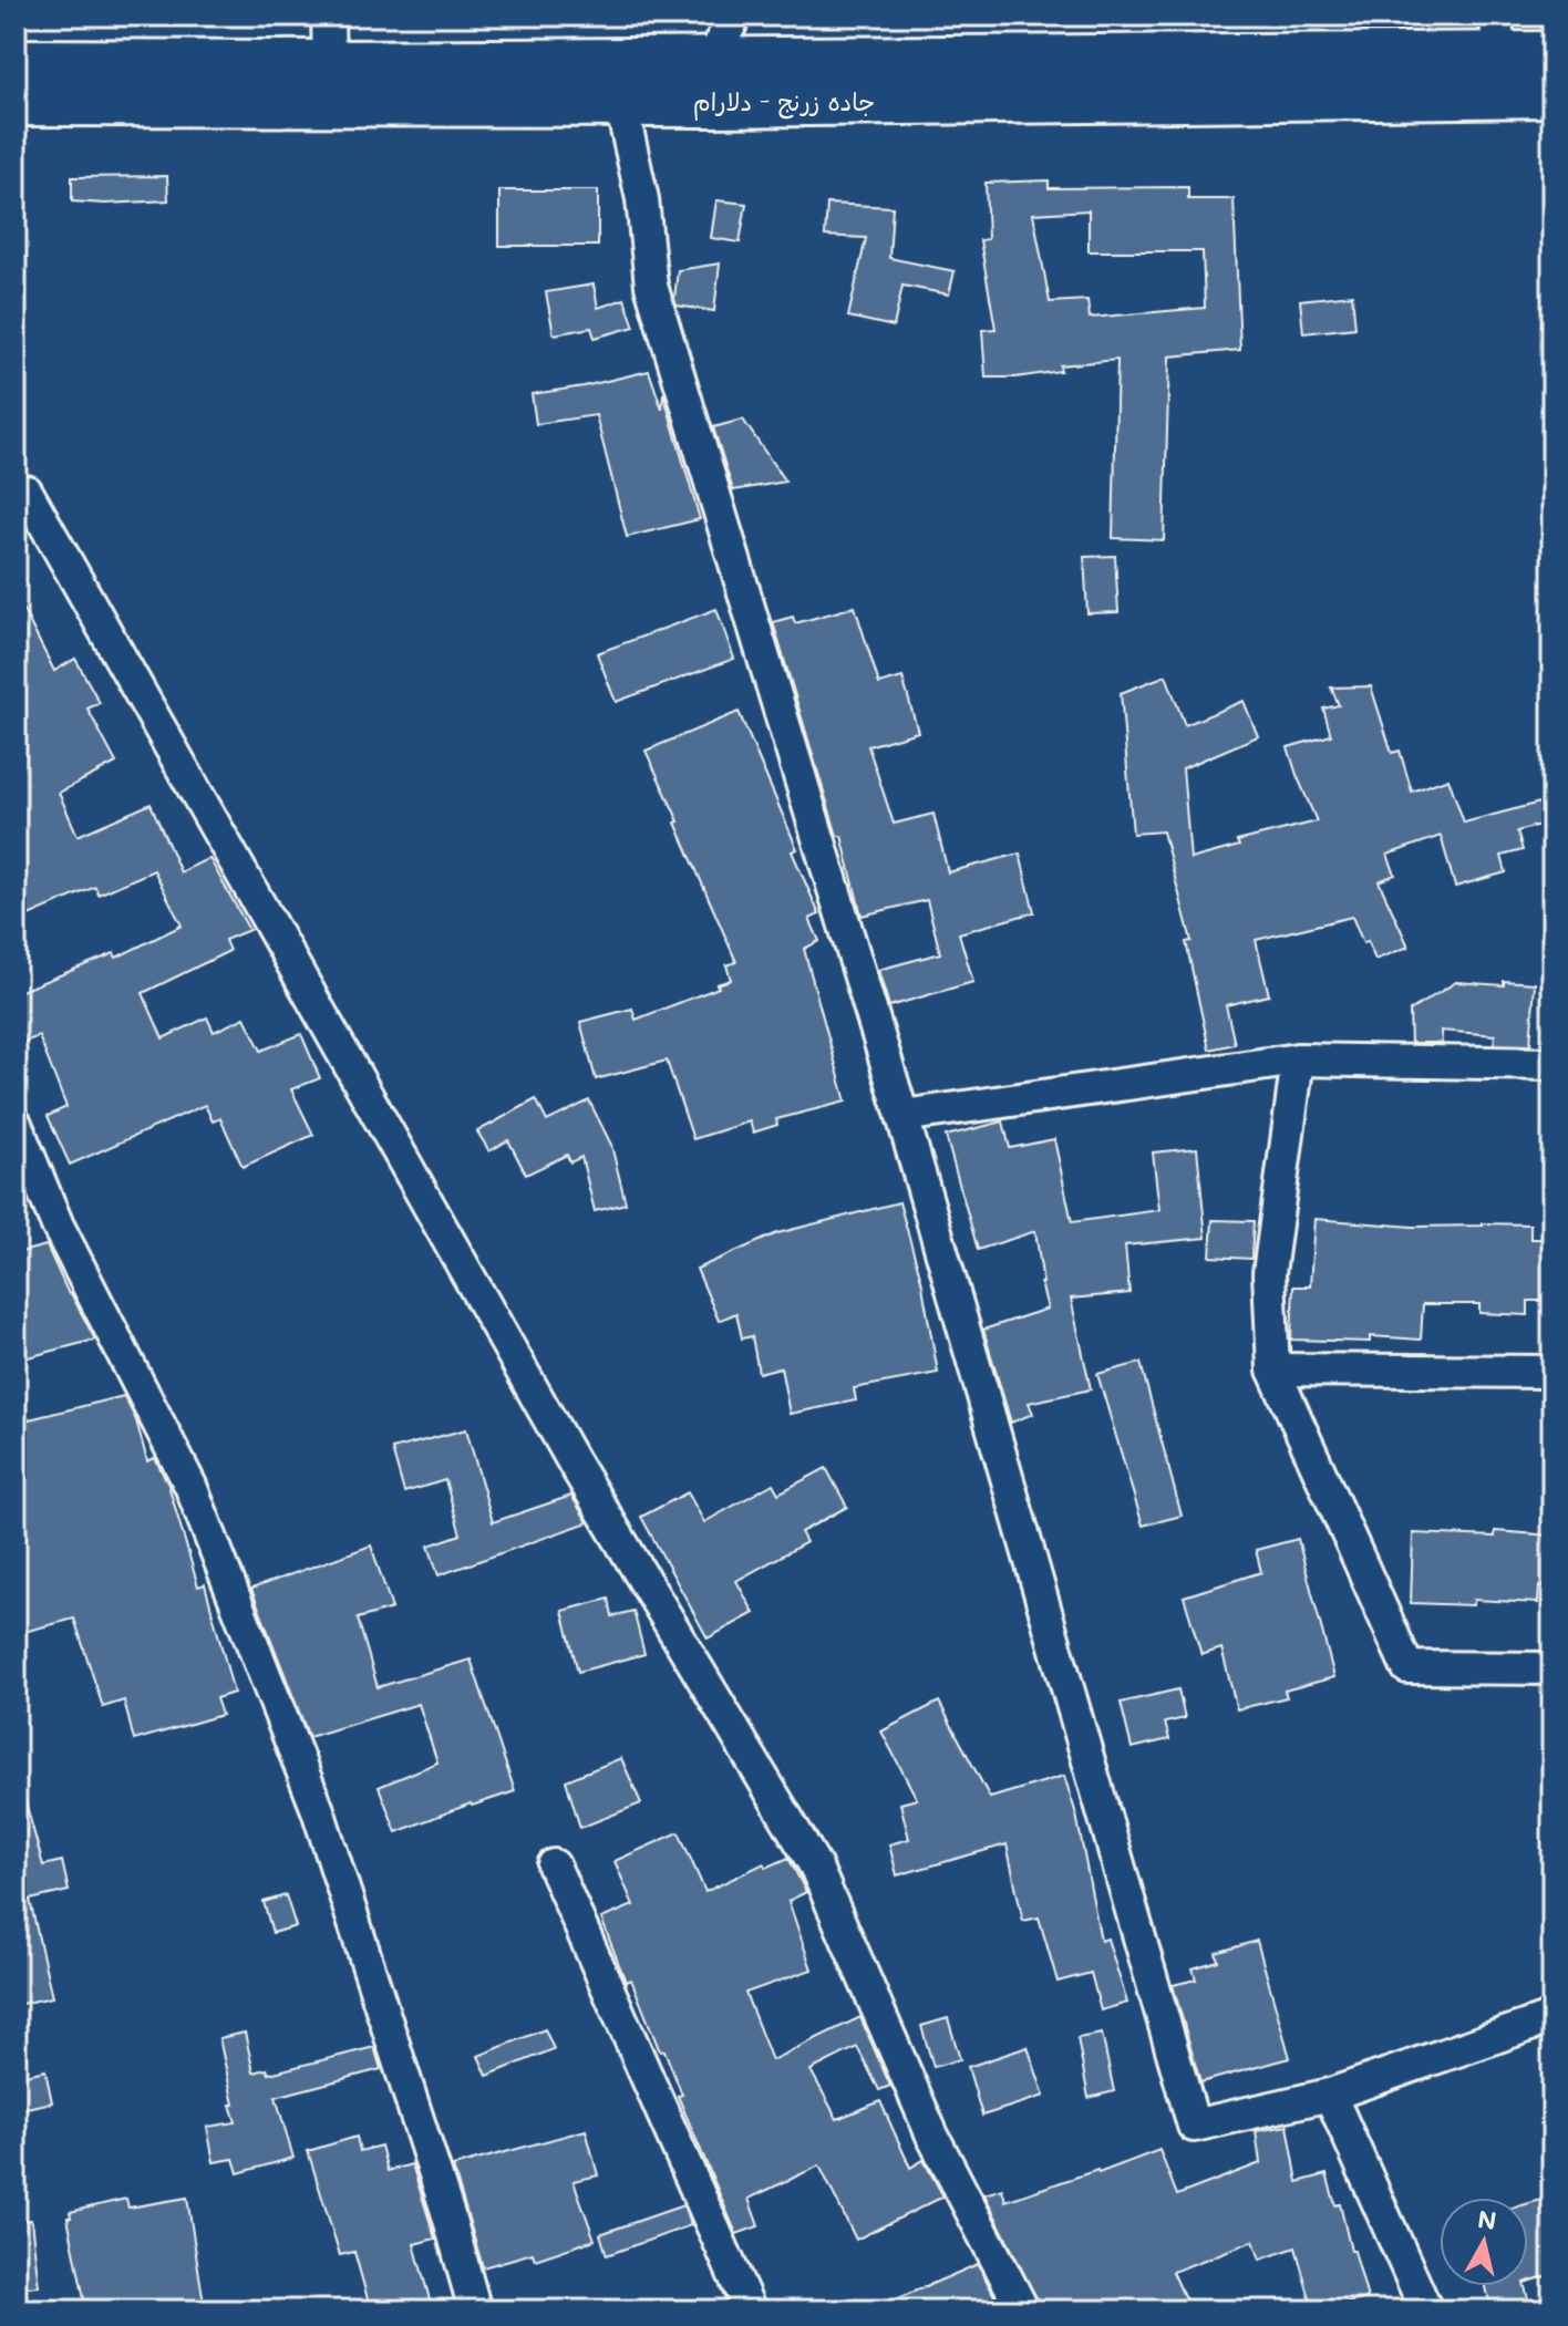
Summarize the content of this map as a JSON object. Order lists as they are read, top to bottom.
{
  "streets": {
    "highway": ["جاده زرنج - دلارام"]
  },
  "north": "top"
}
